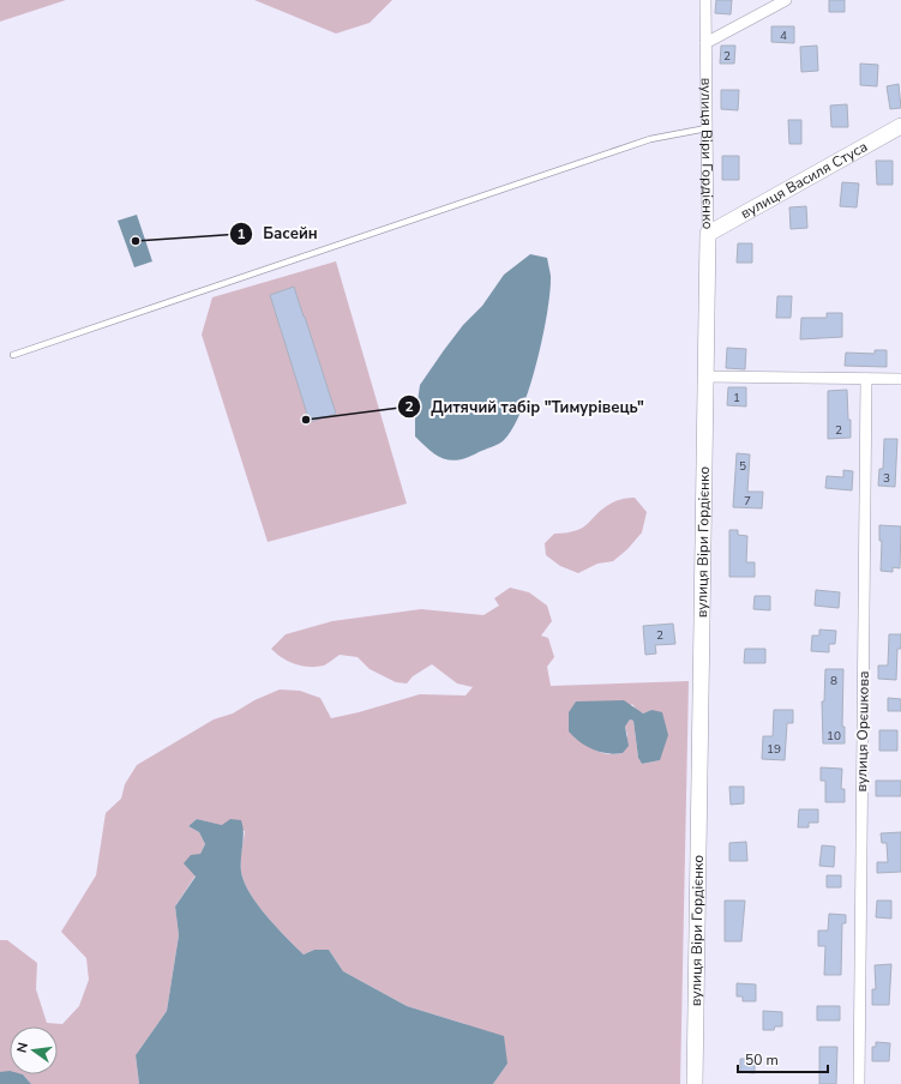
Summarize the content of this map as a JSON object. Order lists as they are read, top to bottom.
{
  "streets": {
    "street": ["вулиця Віри Гордієнко", "вулиця Василя Стуса", "вулиця Орєшкова"]
  },
  "crossings": [
    ["вулиця Віри Гордієнко", "вулиця Василя Стуса"]
  ],
  "places": ["Басейн", "Дитячий табір \"Тимурівець\""],
  "house_numbers": [
    "4",
    "2",
    "1",
    "2",
    "5",
    "3",
    "7",
    "2",
    "8",
    "10",
    "19"
  ],
  "scale_bar": "50 m",
  "north": "left"
}
